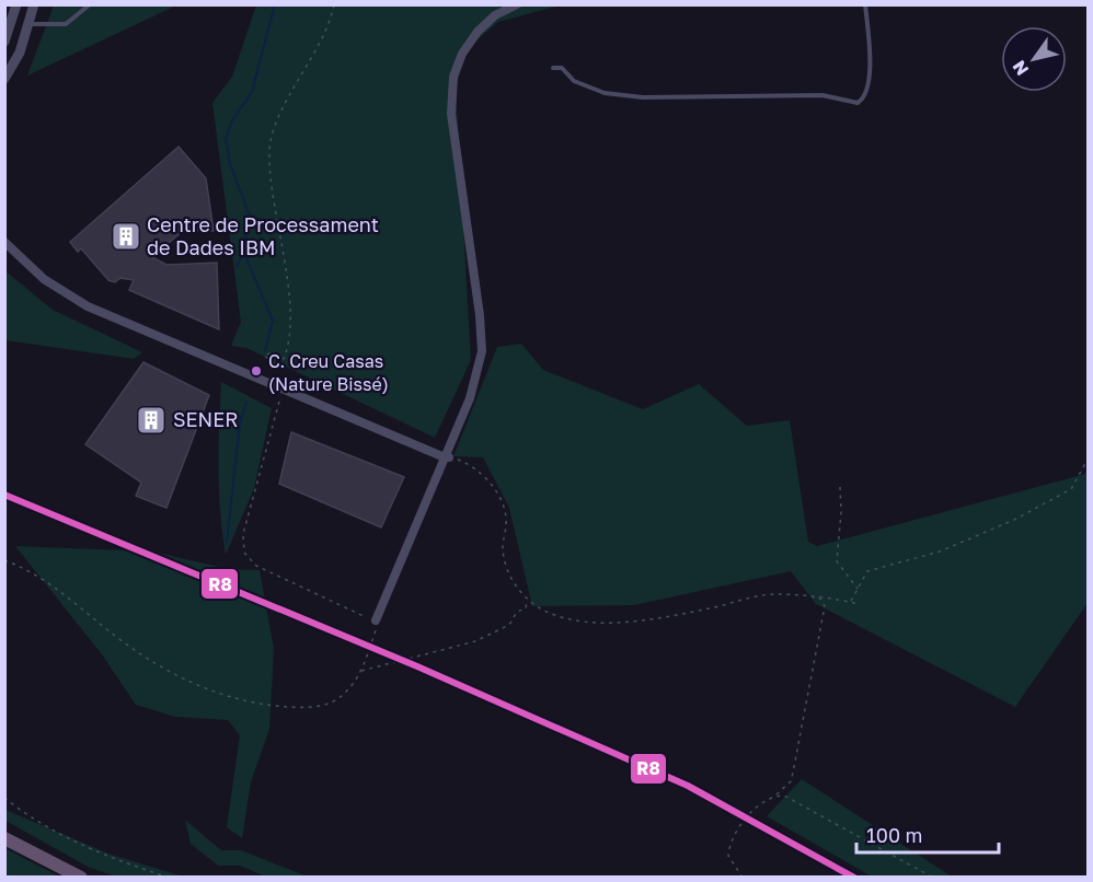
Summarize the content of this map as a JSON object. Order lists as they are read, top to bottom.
{
  "places": {
    "building": ["Centre de Processament de Dades IBM", "SENER"],
    "other": ["C. Creu Casas (Nature Bissé)"]
  },
  "lines": ["transit line R8"],
  "scale_bar": "100 m",
  "north": "bottom left"
}
